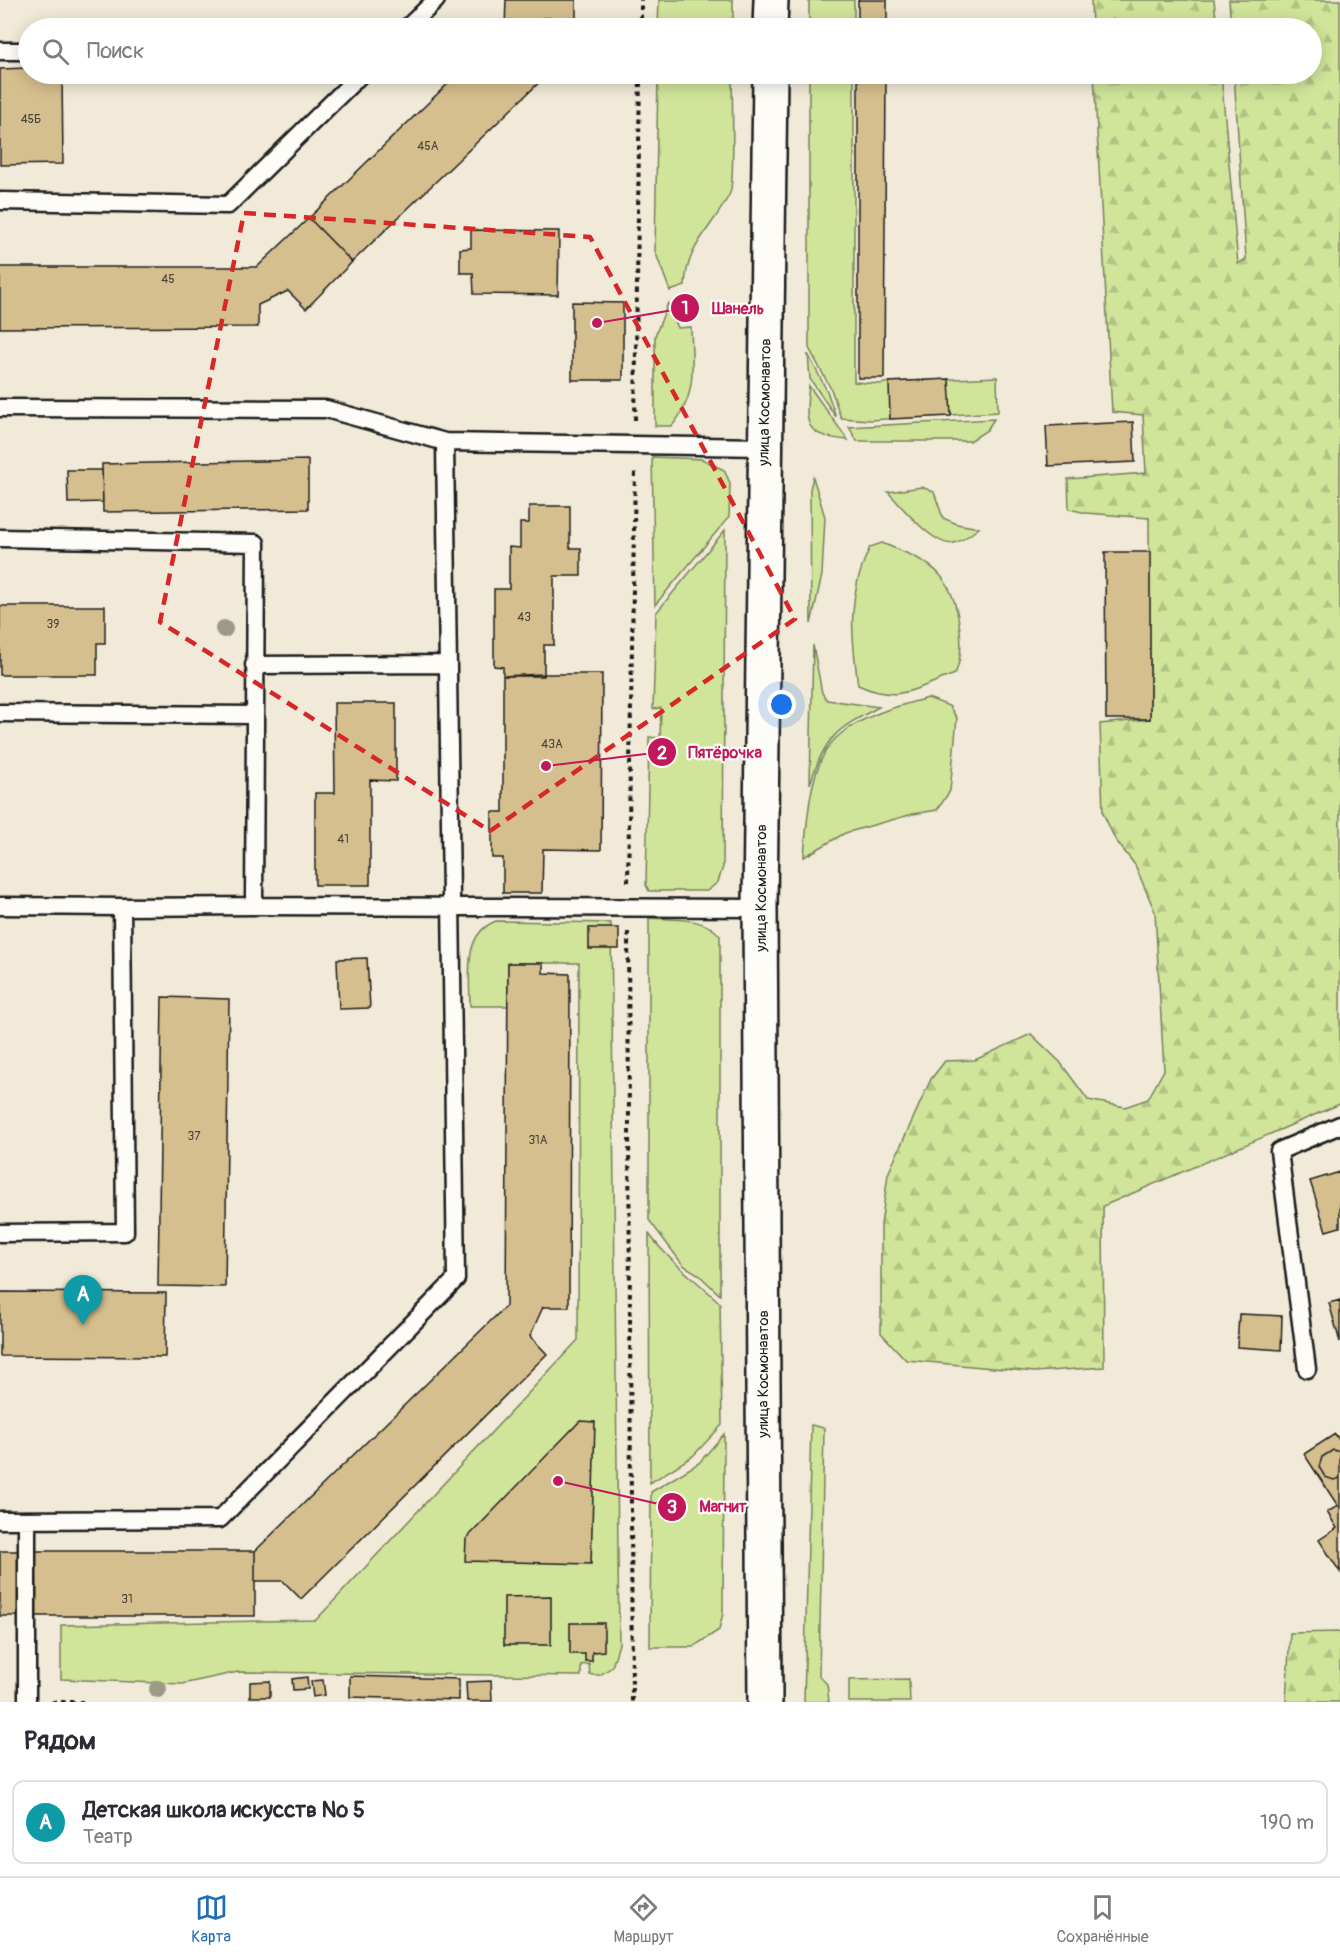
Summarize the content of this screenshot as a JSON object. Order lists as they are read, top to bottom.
{
  "streets": {
    "main road": ["улица Космонавтов"]
  },
  "places": ["Шанель", "Пятёрочка", "Магнит"],
  "house_numbers": [
    "45Б",
    "45А",
    "45",
    "43",
    "39",
    "43А",
    "41",
    "37",
    "31А",
    "31"
  ],
  "page": {
    "search": "Поиск",
    "pins": "A",
    "heading": "Рядом",
    "list": [
      {
        "mark": "A",
        "name": "Детская школа искусств № 5",
        "note": "Театр",
        "value": "190 m"
      }
    ],
    "nav": ["Карта", "Маршрут", "Сохранённые"]
  }
}
